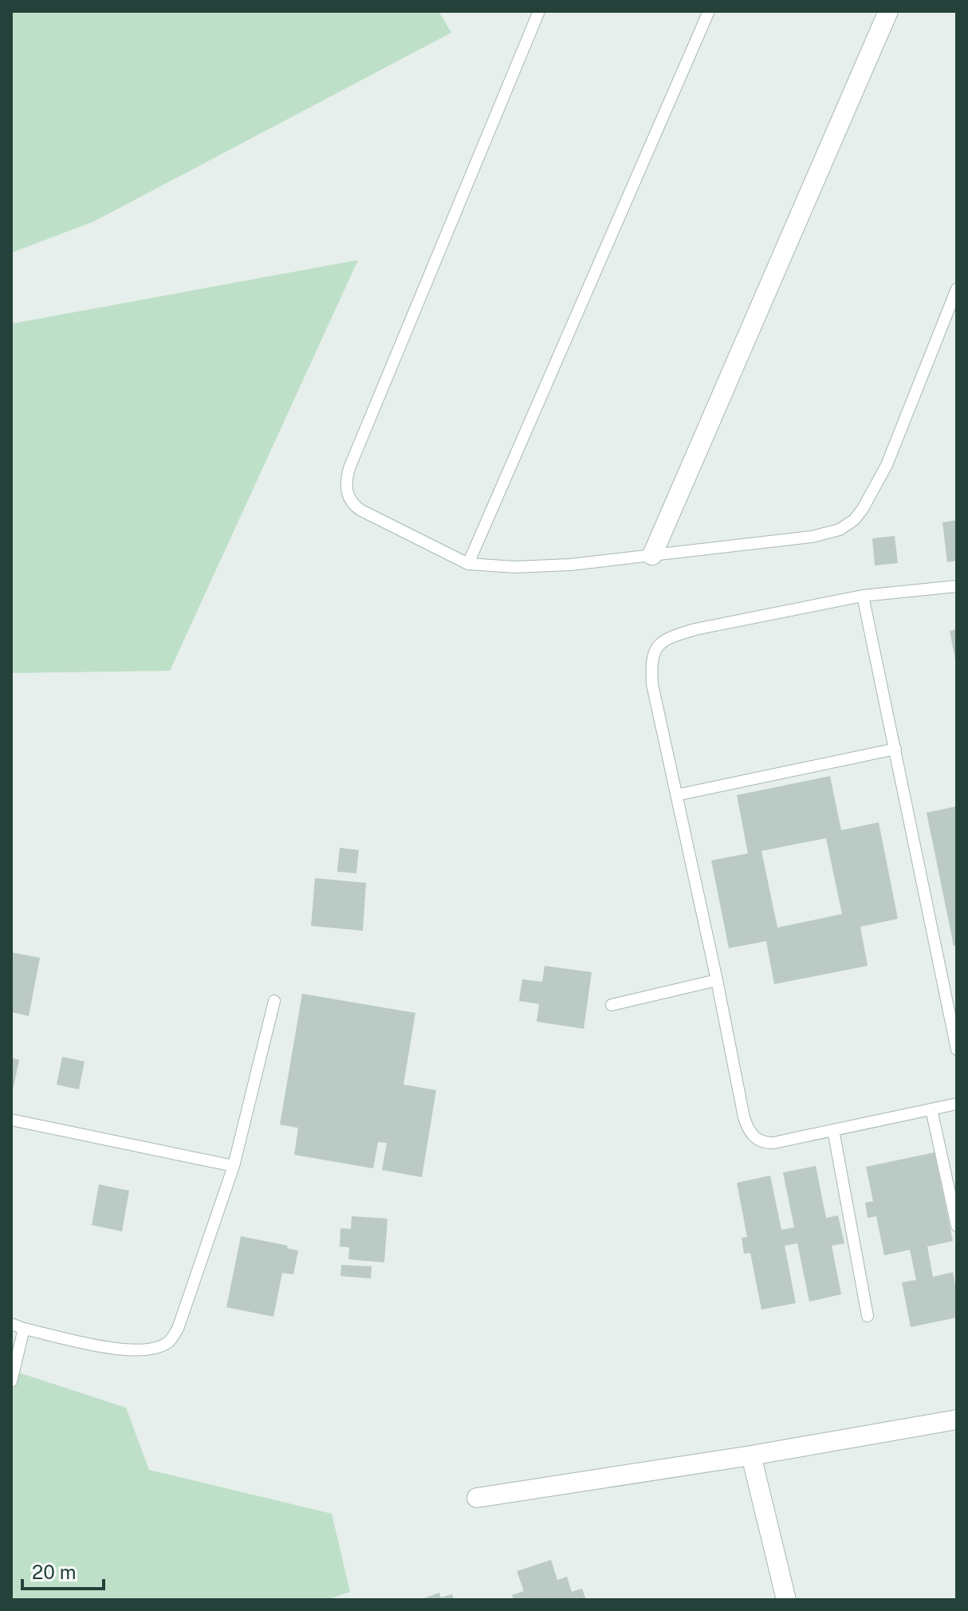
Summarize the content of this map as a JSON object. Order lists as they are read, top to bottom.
{
  "scale_bar": "20 m"
}
